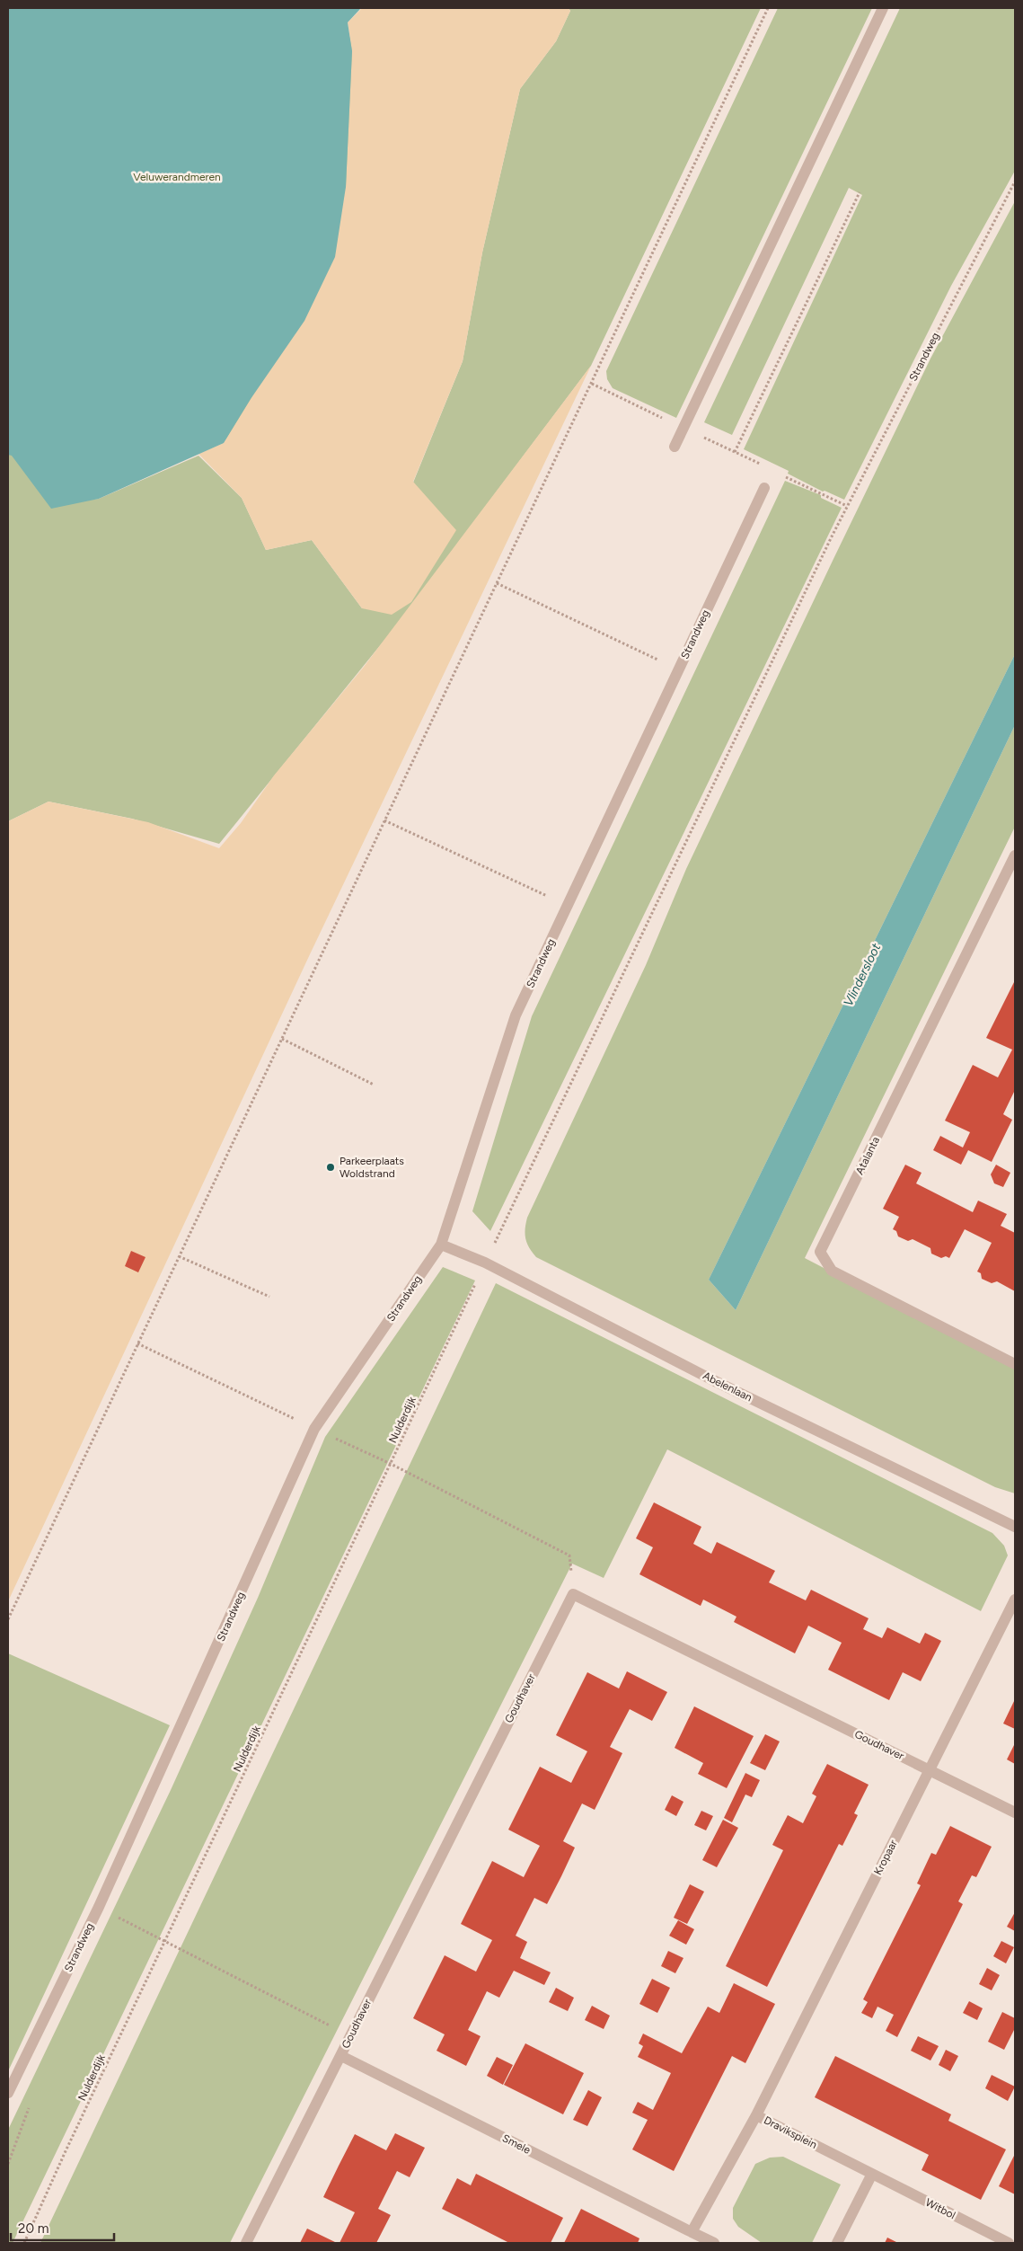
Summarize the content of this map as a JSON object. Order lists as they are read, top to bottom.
{
  "streets": {
    "street": [
      "Strandweg",
      "Atalanta",
      "Abelenlaan",
      "Goudhaver",
      "Kropaar",
      "Draviksplein",
      "Smele",
      "Witbol"
    ],
    "path": ["Nulderdijk"]
  },
  "crossings": [
    ["Strandweg", "Abelenlaan"],
    ["Strandweg", "Nulderdijk"],
    ["Abelenlaan", "Nulderdijk"],
    ["Goudhaver", "Kropaar"],
    ["Goudhaver", "Smele"],
    ["Kropaar", "Draviksplein"],
    ["Draviksplein", "Smele"],
    ["Draviksplein", "Witbol"]
  ],
  "water": ["Vlindersloot"],
  "parks": ["Veluwerandmeren"],
  "places": ["Parkeerplaats Woldstrand"],
  "scale_bar": "20 m"
}
